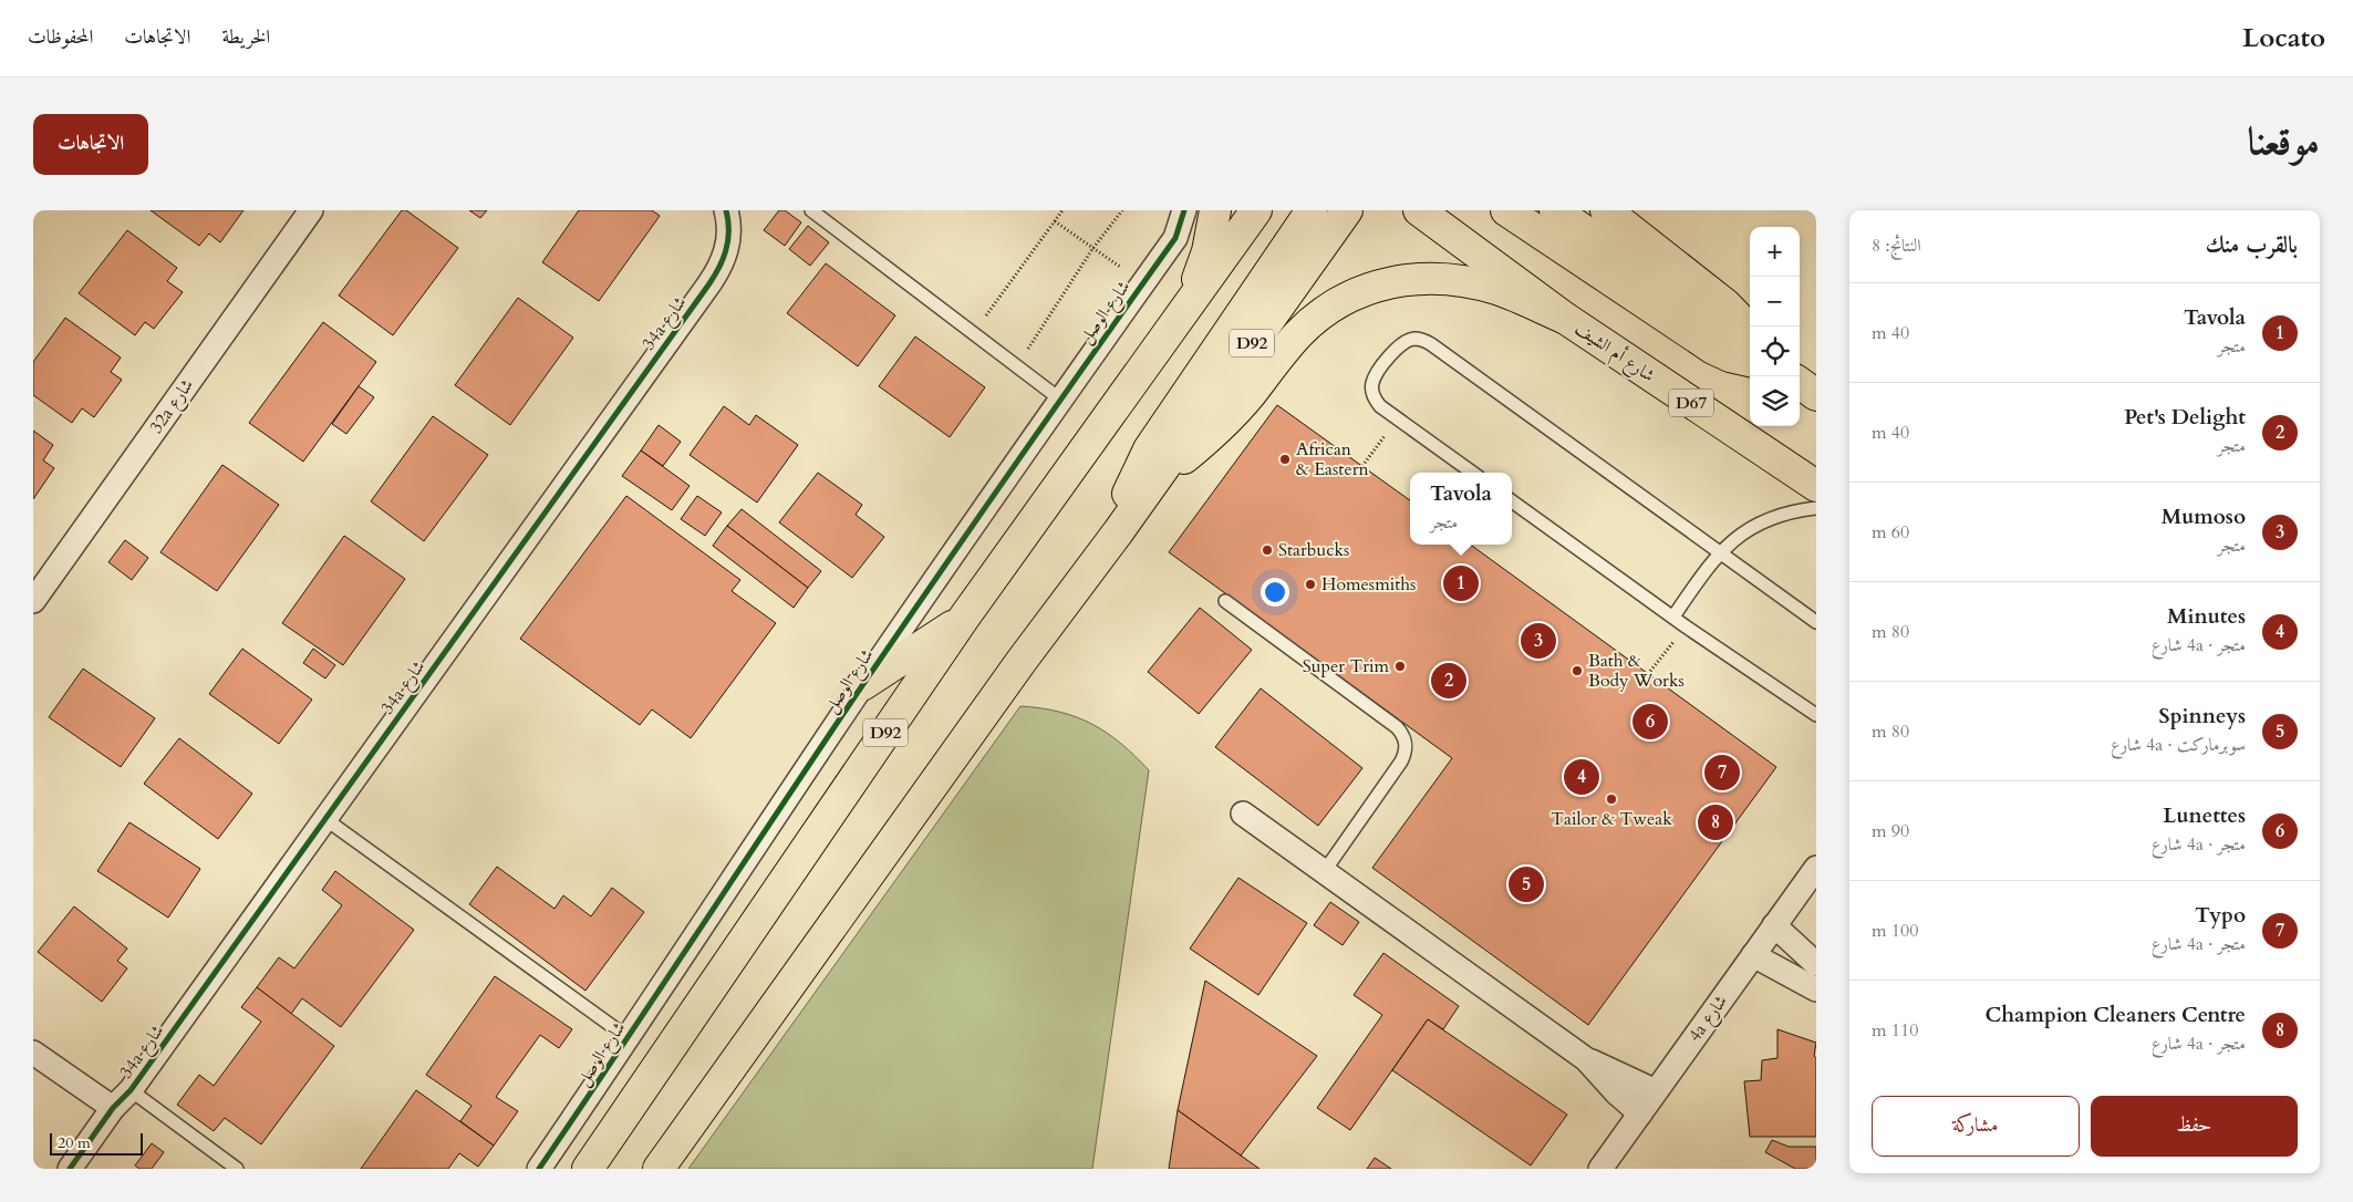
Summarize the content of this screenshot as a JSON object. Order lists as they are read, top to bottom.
{
  "streets": {
    "main road": ["D92", "شارع أم الشيف", "D67"],
    "street": [
      "شارع الوصل",
      "34a شارع",
      "32a شارع",
      "4a شارع"
    ]
  },
  "places": [
    "African & Eastern",
    "Starbucks",
    "Homesmiths",
    "Super Trim",
    "Bath & Body Works",
    "Tailor & Tweak"
  ],
  "scale_bar": "20 m",
  "page": {
    "header": "Locato",
    "nav": ["الخريطة", "الاتجاهات", "المحفوظات"],
    "title": "موقعنا",
    "buttons": [
      "الاتجاهات",
      ["حفظ", "مشاركة"]
    ],
    "heading": ["بالقرب منك", "النتائج: 8"],
    "map_buttons": ["+", "−"],
    "list": [
      {
        "mark": "1",
        "name": "Tavola",
        "note": "متجر",
        "value": "40 m"
      },
      {
        "mark": "2",
        "name": "Pet's Delight",
        "note": "متجر",
        "value": "40 m"
      },
      {
        "mark": "3",
        "name": "Mumoso",
        "note": "متجر",
        "value": "60 m"
      },
      {
        "mark": "4",
        "name": "Minutes",
        "note": "متجر · 4a شارع",
        "value": "80 m"
      },
      {
        "mark": "5",
        "name": "Spinneys",
        "note": "سوبرماركت · 4a شارع",
        "value": "80 m"
      },
      {
        "mark": "6",
        "name": "Lunettes",
        "note": "متجر · 4a شارع",
        "value": "90 m"
      },
      {
        "mark": "7",
        "name": "Typo",
        "note": "متجر · 4a شارع",
        "value": "100 m"
      },
      {
        "mark": "8",
        "name": "Champion Cleaners Centre",
        "note": "متجر · 4a شارع",
        "value": "110 m"
      }
    ],
    "popup": ["Tavola", "متجر"],
    "pins": [
      "1",
      "3",
      "2",
      "6",
      "7",
      "4",
      "8",
      "5"
    ],
    "scale": "20 m"
  }
}
